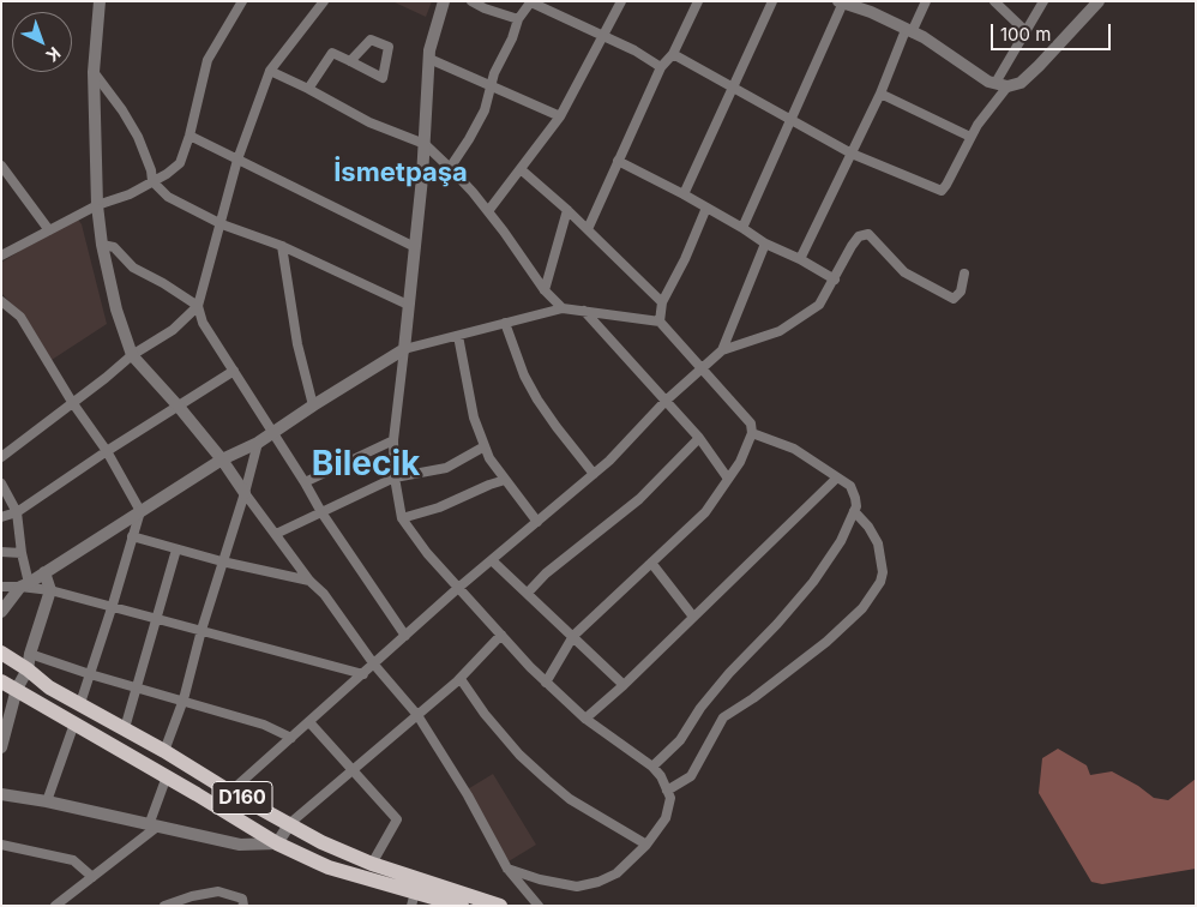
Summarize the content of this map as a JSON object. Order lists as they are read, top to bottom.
{
  "streets": {
    "main road": ["D160"]
  },
  "districts": ["İsmetpaşa", "Bilecik"],
  "scale_bar": "100 m",
  "north": "bottom right"
}
